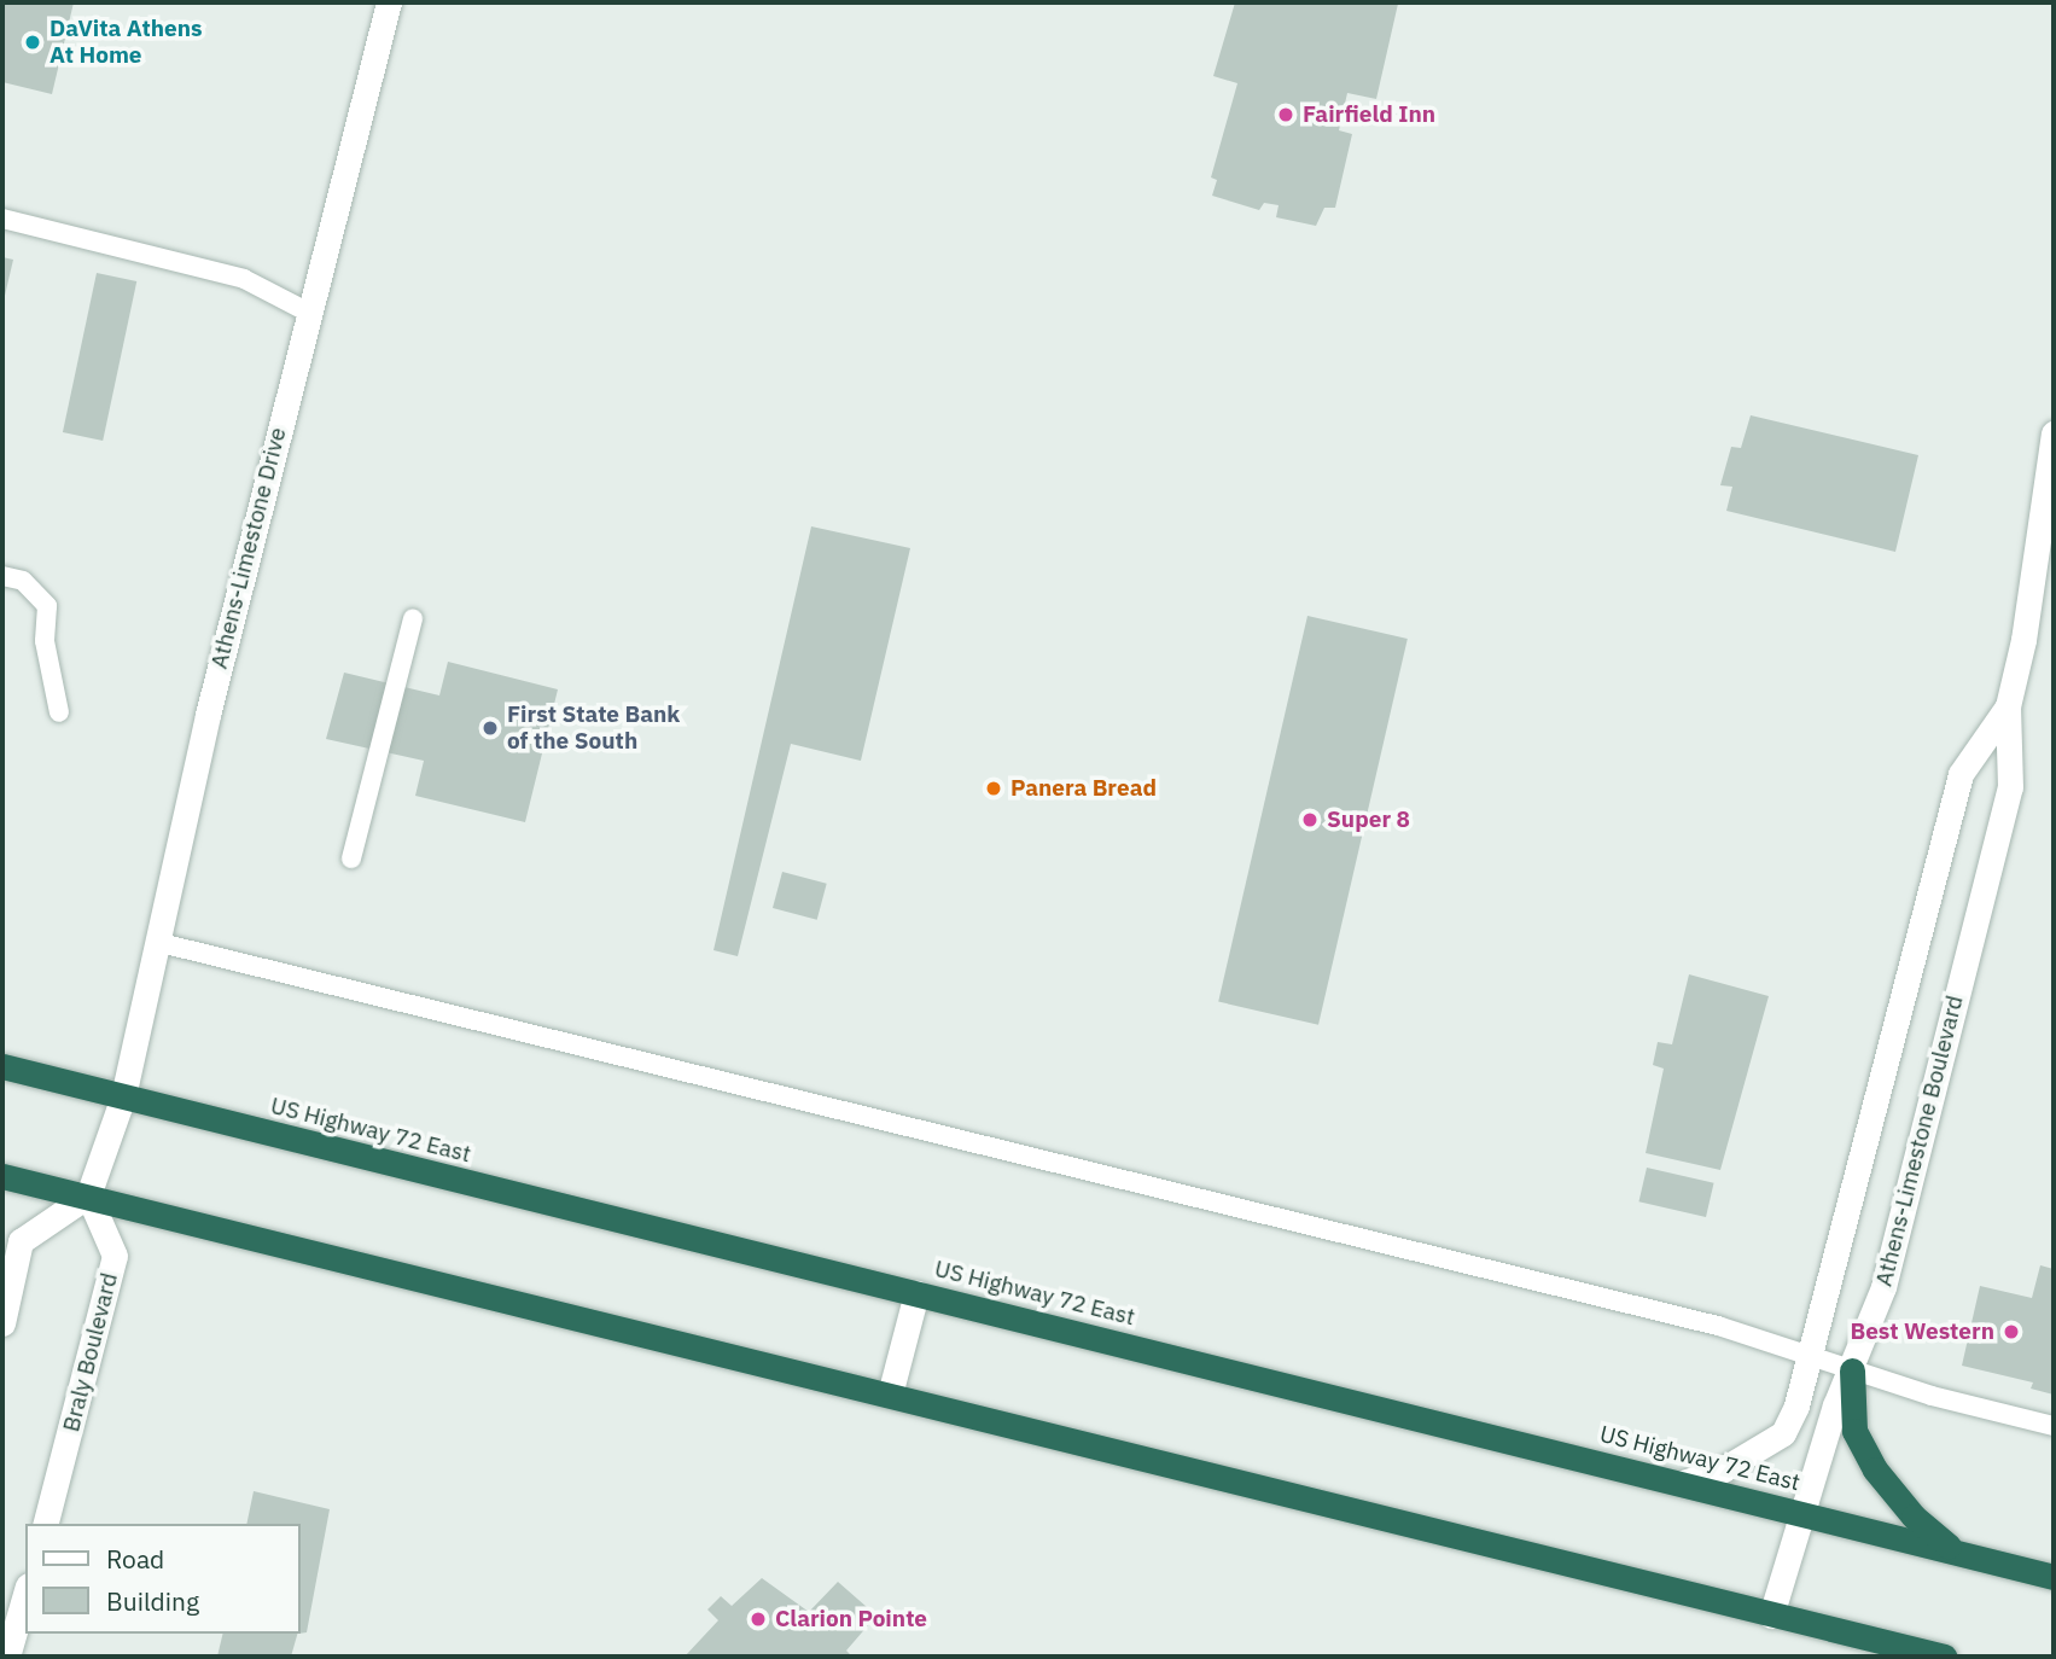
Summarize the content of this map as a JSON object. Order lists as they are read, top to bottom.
{
  "streets": {
    "highway": ["US Highway 72 East"],
    "street": ["Athens-Limestone Drive", "Athens-Limestone Boulevard", "Braly Boulevard"]
  },
  "crossings": [
    ["Athens-Limestone Drive", "US Highway 72 East"],
    ["Athens-Limestone Drive", "Braly Boulevard"],
    ["US Highway 72 East", "Athens-Limestone Boulevard"]
  ],
  "places": [
    "DaVita Athens At Home",
    "Fairfield Inn",
    "First State Bank of the South",
    "Panera Bread",
    "Super 8",
    "Best Western",
    "Clarion Pointe"
  ],
  "legend": ["Road", "Building"]
}
